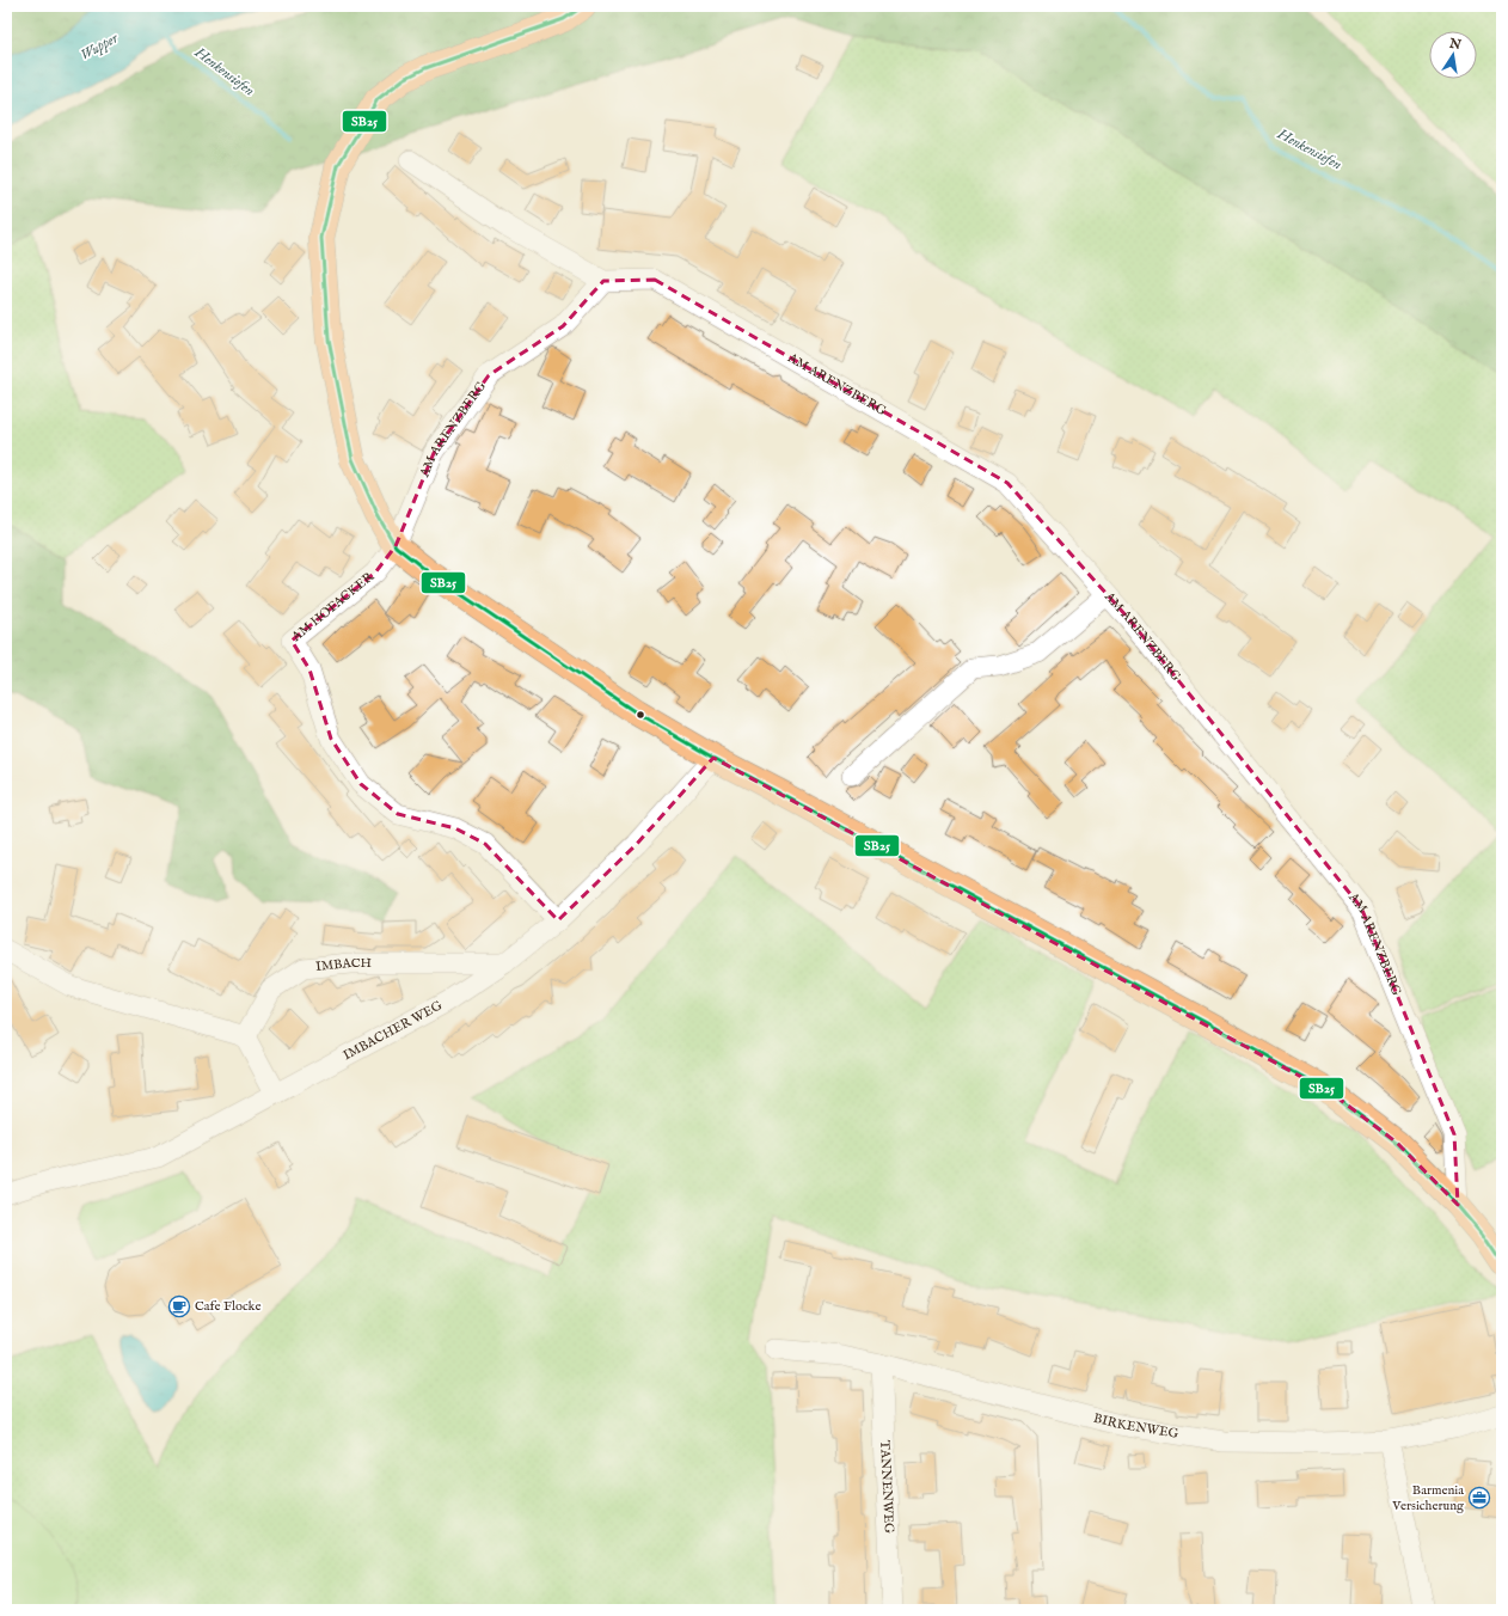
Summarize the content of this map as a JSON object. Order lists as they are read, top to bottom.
{
  "streets": {
    "street": [
      "AM ARENZBERG",
      "AM HOFACKER",
      "IMBACH",
      "IMBACHER WEG",
      "BIRKENWEG",
      "TANNENWEG"
    ]
  },
  "crossings": [
    ["AM ARENZBERG", "AM HOFACKER"],
    ["AM HOFACKER", "IMBACHER WEG"],
    ["IMBACH", "IMBACHER WEG"],
    ["BIRKENWEG", "TANNENWEG"]
  ],
  "water": ["Wupper", "Henkensiefen"],
  "places": {
    "cafe": ["Cafe Flocke"],
    "office": ["Barmenia Versicherung"]
  },
  "lines": ["transit line SB25"],
  "north": "top"
}
